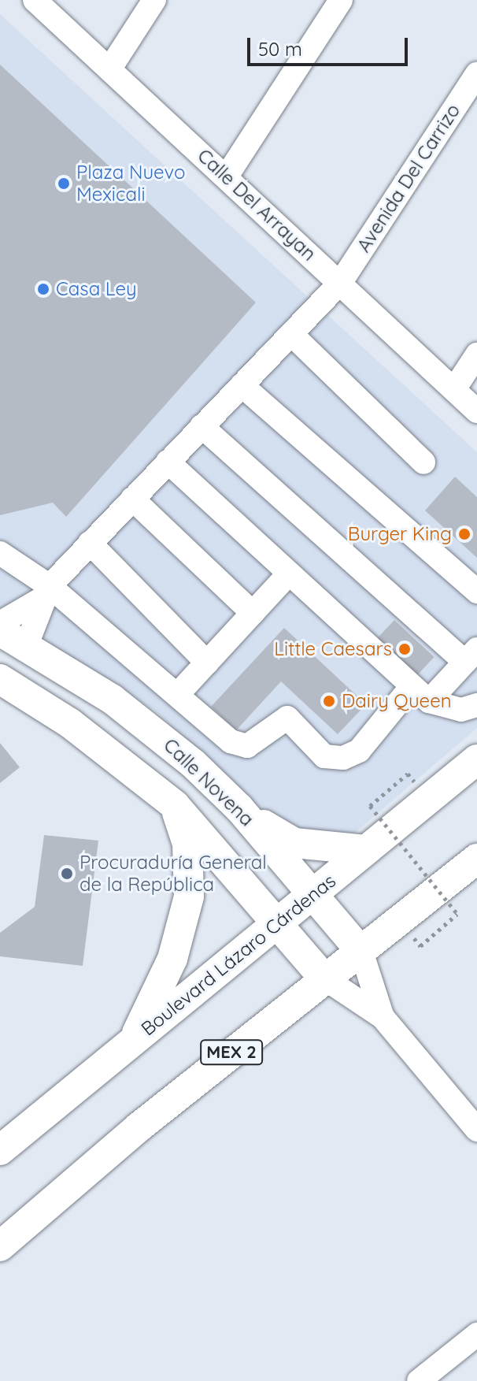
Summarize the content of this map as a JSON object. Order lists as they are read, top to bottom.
{
  "streets": {
    "main road": ["Calle Novena", "Boulevard Lázaro Cárdenas", "MEX 2"],
    "street": ["Avenida Del Carrizo", "Calle Del Arrayan"]
  },
  "crossings": [
    ["Avenida Del Carrizo", "Calle Del Arrayan"],
    ["Calle Novena", "Boulevard Lázaro Cárdenas"],
    ["Calle Novena", "MEX 2"]
  ],
  "places": [
    "Plaza Nuevo Mexicali",
    "Casa Ley",
    "Burger King",
    "Little Caesars",
    "Dairy Queen",
    "Procuraduría General de la República"
  ],
  "scale_bar": "50 m"
}
